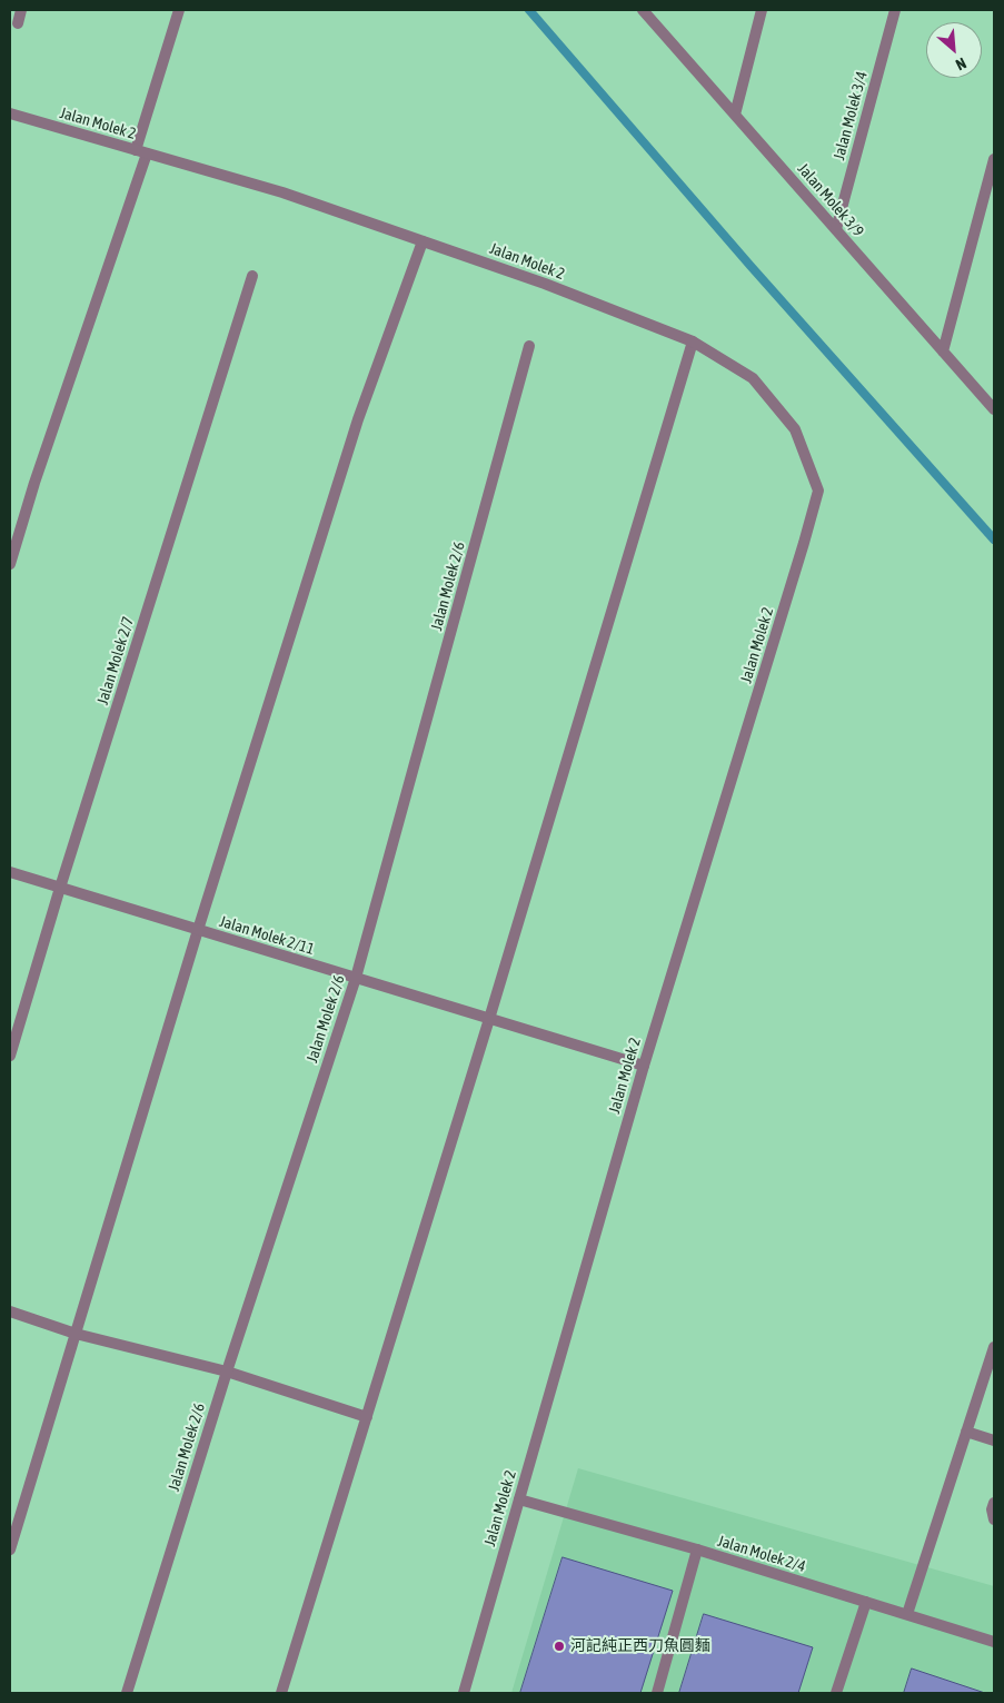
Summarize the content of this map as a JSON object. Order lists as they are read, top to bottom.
{
  "streets": {
    "street": [
      "Jalan Molek 3/4",
      "Jalan Molek 2",
      "Jalan Molek 3/9",
      "Jalan Molek 2/6",
      "Jalan Molek 2/7",
      "Jalan Molek 2/11",
      "Jalan Molek 2/4"
    ]
  },
  "crossings": [
    ["Jalan Molek 3/4", "Jalan Molek 3/9"],
    ["Jalan Molek 2", "Jalan Molek 2/11"],
    ["Jalan Molek 2", "Jalan Molek 2/4"],
    ["Jalan Molek 2/6", "Jalan Molek 2/11"],
    ["Jalan Molek 2/7", "Jalan Molek 2/11"]
  ],
  "places": ["河記純正西刀魚圓麵"],
  "north": "bottom right"
}
